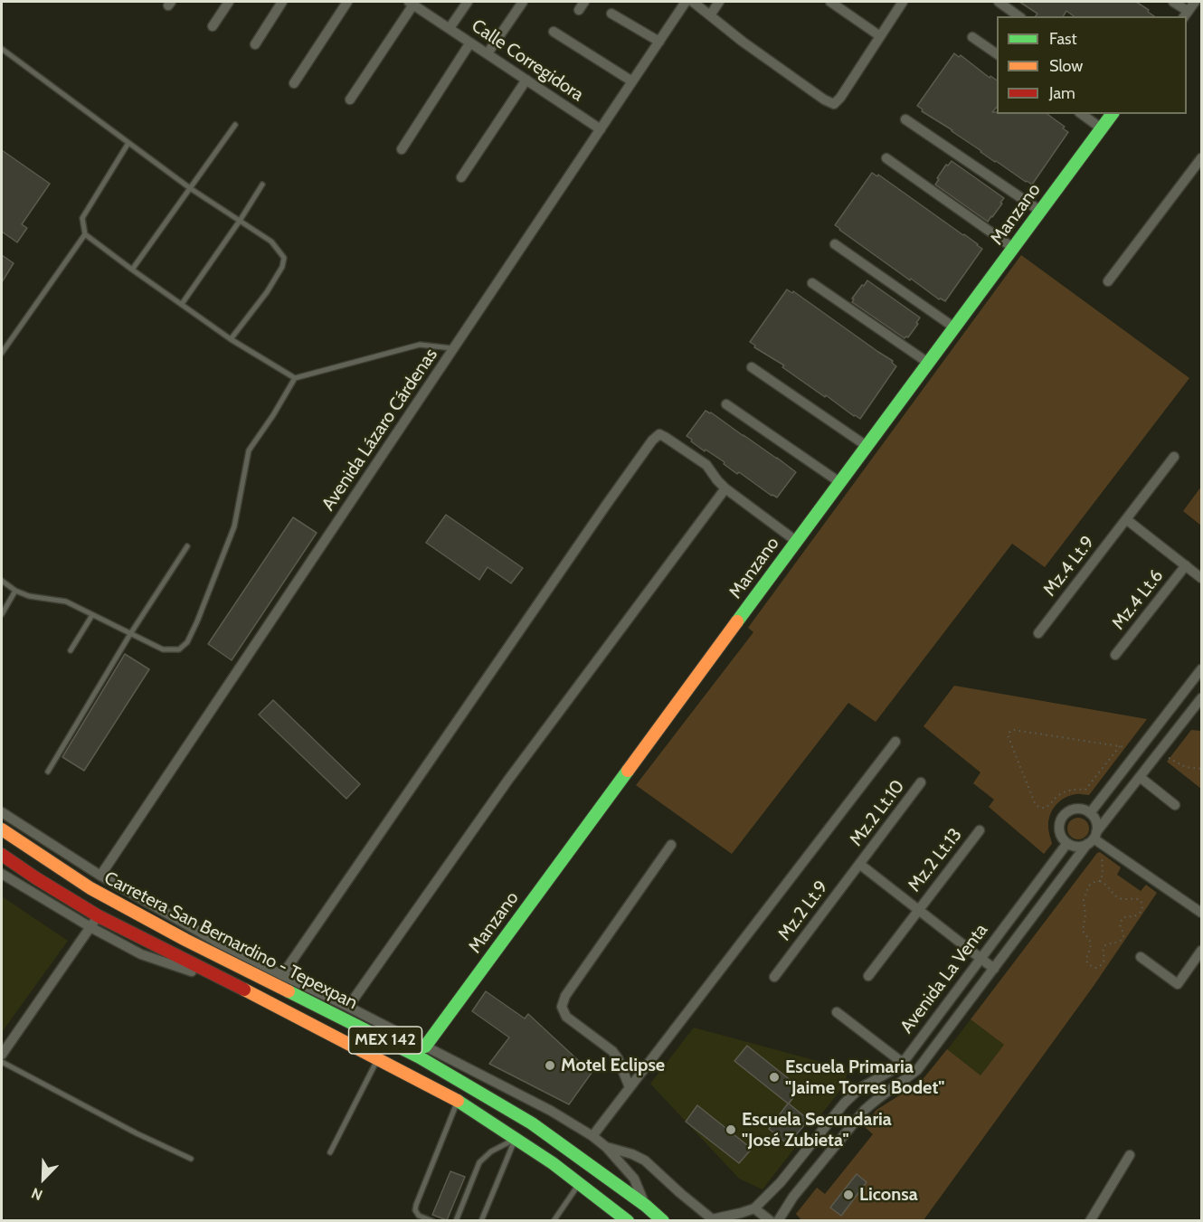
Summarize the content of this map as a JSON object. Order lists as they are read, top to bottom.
{
  "streets": {
    "main road": ["Manzano", "Carretera San Bernardino - Tepexpan", "MEX 142"],
    "street": [
      "Calle Corregidora",
      "Avenida Lázaro Cárdenas",
      "Mz.4 Lt.9",
      "Mz.4 Lt.6",
      "Mz.2 Lt.10",
      "Mz.2 Lt.13",
      "Mz.2 Lt.9",
      "Avenida La Venta"
    ]
  },
  "crossings": [
    ["Calle Corregidora", "Avenida Lázaro Cárdenas"],
    ["Mz.2 Lt.10", "Mz.2 Lt.9"]
  ],
  "places": [
    "Motel Eclipse",
    "Escuela Primaria \"Jaime Torres Bodet\"",
    "Escuela Secundaria \"José Zubieta\"",
    "Liconsa"
  ],
  "legend": ["Fast", "Slow", "Jam"],
  "north": "bottom left"
}
